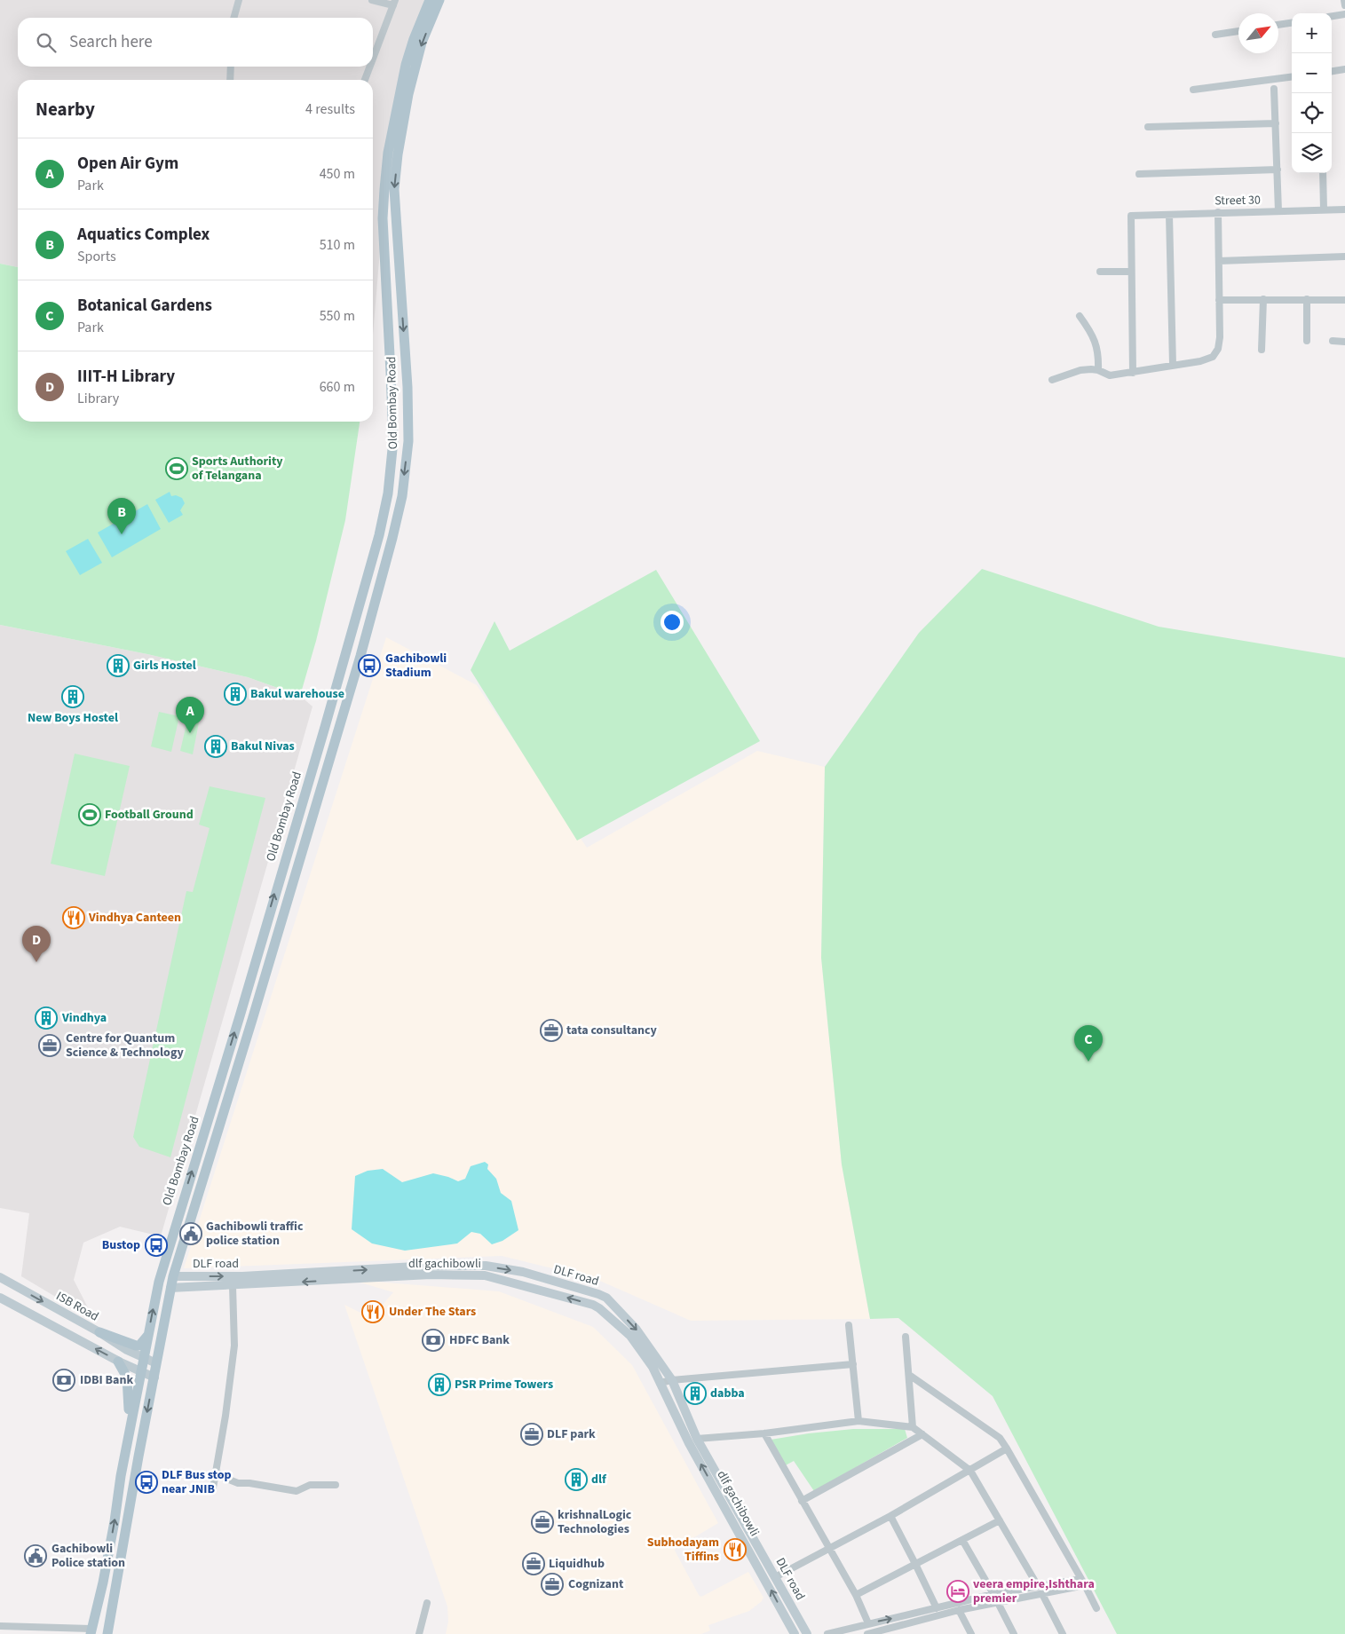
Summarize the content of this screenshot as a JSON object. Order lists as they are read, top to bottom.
{
  "streets": {
    "main road": [
      "Old Bombay Road",
      "DLF road",
      "dlf gachibowli",
      "ISB Road"
    ],
    "street": ["Street 30"]
  },
  "crossings": [
    ["Old Bombay Road", "DLF road"],
    ["Old Bombay Road", "dlf gachibowli"],
    ["Old Bombay Road", "ISB Road"]
  ],
  "one_way": ["DLF road", "dlf gachibowli"],
  "places": {
    "sports": ["Sports Authority of Telangana", "Football Ground"],
    "building": [
      "Girls Hostel",
      "Bakul warehouse",
      "New Boys Hostel",
      "Bakul Nivas",
      "Vindhya",
      "PSR Prime Towers",
      "dabba",
      "dlf"
    ],
    "bus stop": ["Gachibowli Stadium", "Bustop", "DLF Bus stop near JNIB"],
    "restaurant": ["Vindhya Canteen", "Under The Stars", "Subhodayam Tiffins"],
    "office": [
      "tata consultancy",
      "Centre for Quantum Science & Technology",
      "DLF park",
      "krishnalLogic Technologies",
      "Liquidhub",
      "Cognizant"
    ],
    "public building": ["Gachibowli traffic police station", "Gachibowli Police station"],
    "bank": ["HDFC Bank", "IDBI Bank"],
    "hotel": ["veera empire,Ishthara premier"]
  },
  "north": "top right",
  "page": {
    "map_buttons": ["+", "−"],
    "search": "Search here",
    "heading": ["Nearby", "4 results"],
    "list": [
      {
        "mark": "A",
        "name": "Open Air Gym",
        "note": "Park",
        "value": "450 m"
      },
      {
        "mark": "B",
        "name": "Aquatics Complex",
        "note": "Sports",
        "value": "510 m"
      },
      {
        "mark": "C",
        "name": "Botanical Gardens",
        "note": "Park",
        "value": "550 m"
      },
      {
        "mark": "D",
        "name": "IIIT-H Library",
        "note": "Library",
        "value": "660 m"
      }
    ],
    "pins": [
      "B",
      "A",
      "D",
      "C"
    ]
  }
}
